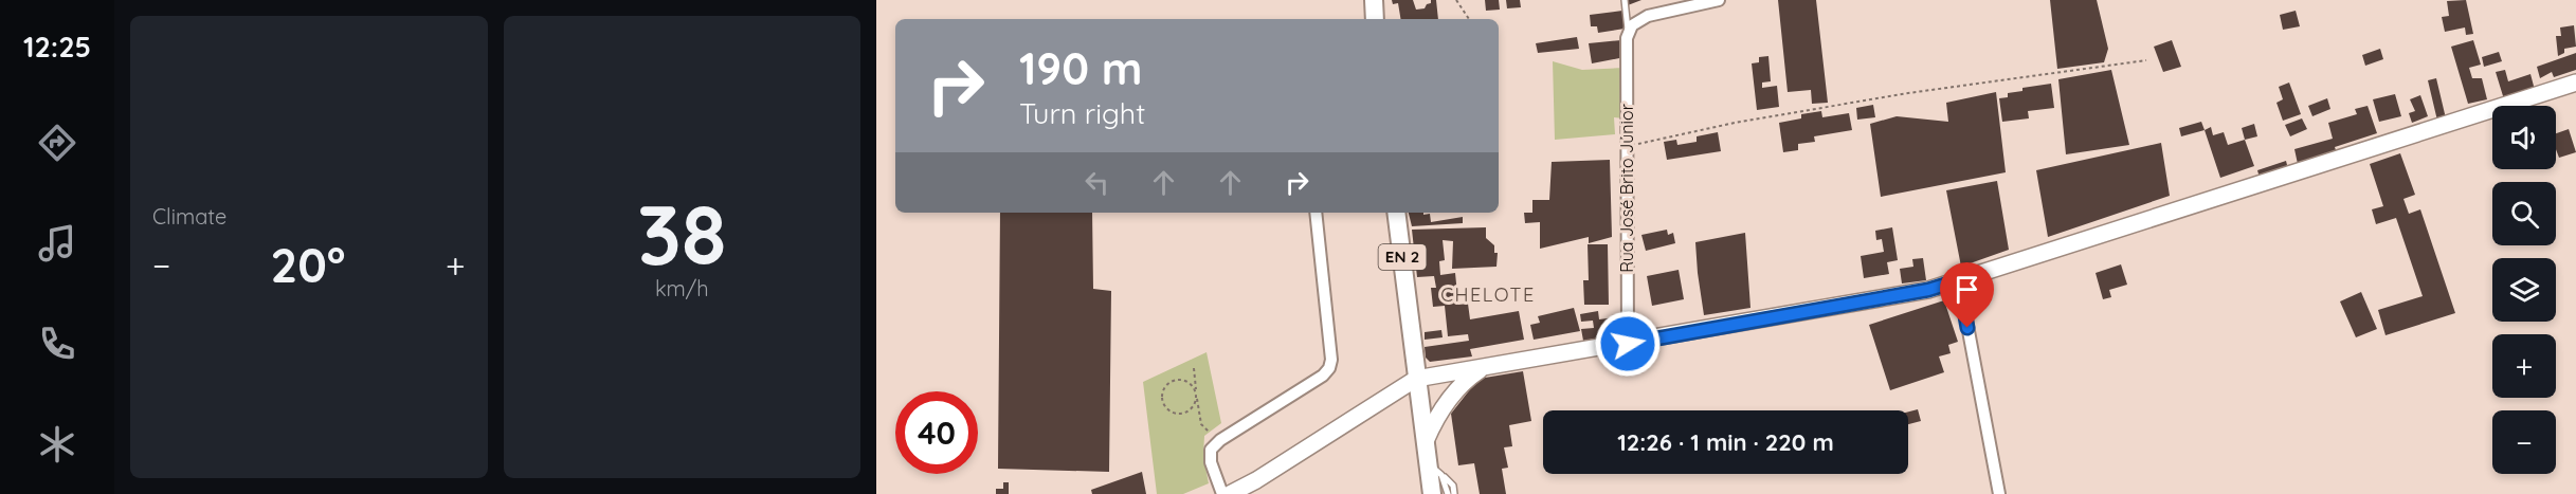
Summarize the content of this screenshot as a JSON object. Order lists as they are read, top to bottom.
{
  "streets": {
    "main road": ["EN 2"],
    "street": ["Rua José Brito Júnior"]
  },
  "districts": ["CHELOTE"],
  "page": {
    "tabs": "12:25",
    "tile": [
      "Climate",
      ["38", "km/h"]
    ],
    "turn": ["190 m", "Turn right"],
    "map_buttons": ["+", "−"],
    "heat": ["−", "20°", "+"],
    "limit": "40",
    "trip": "12:26 · 1 min · 220 m"
  }
}
